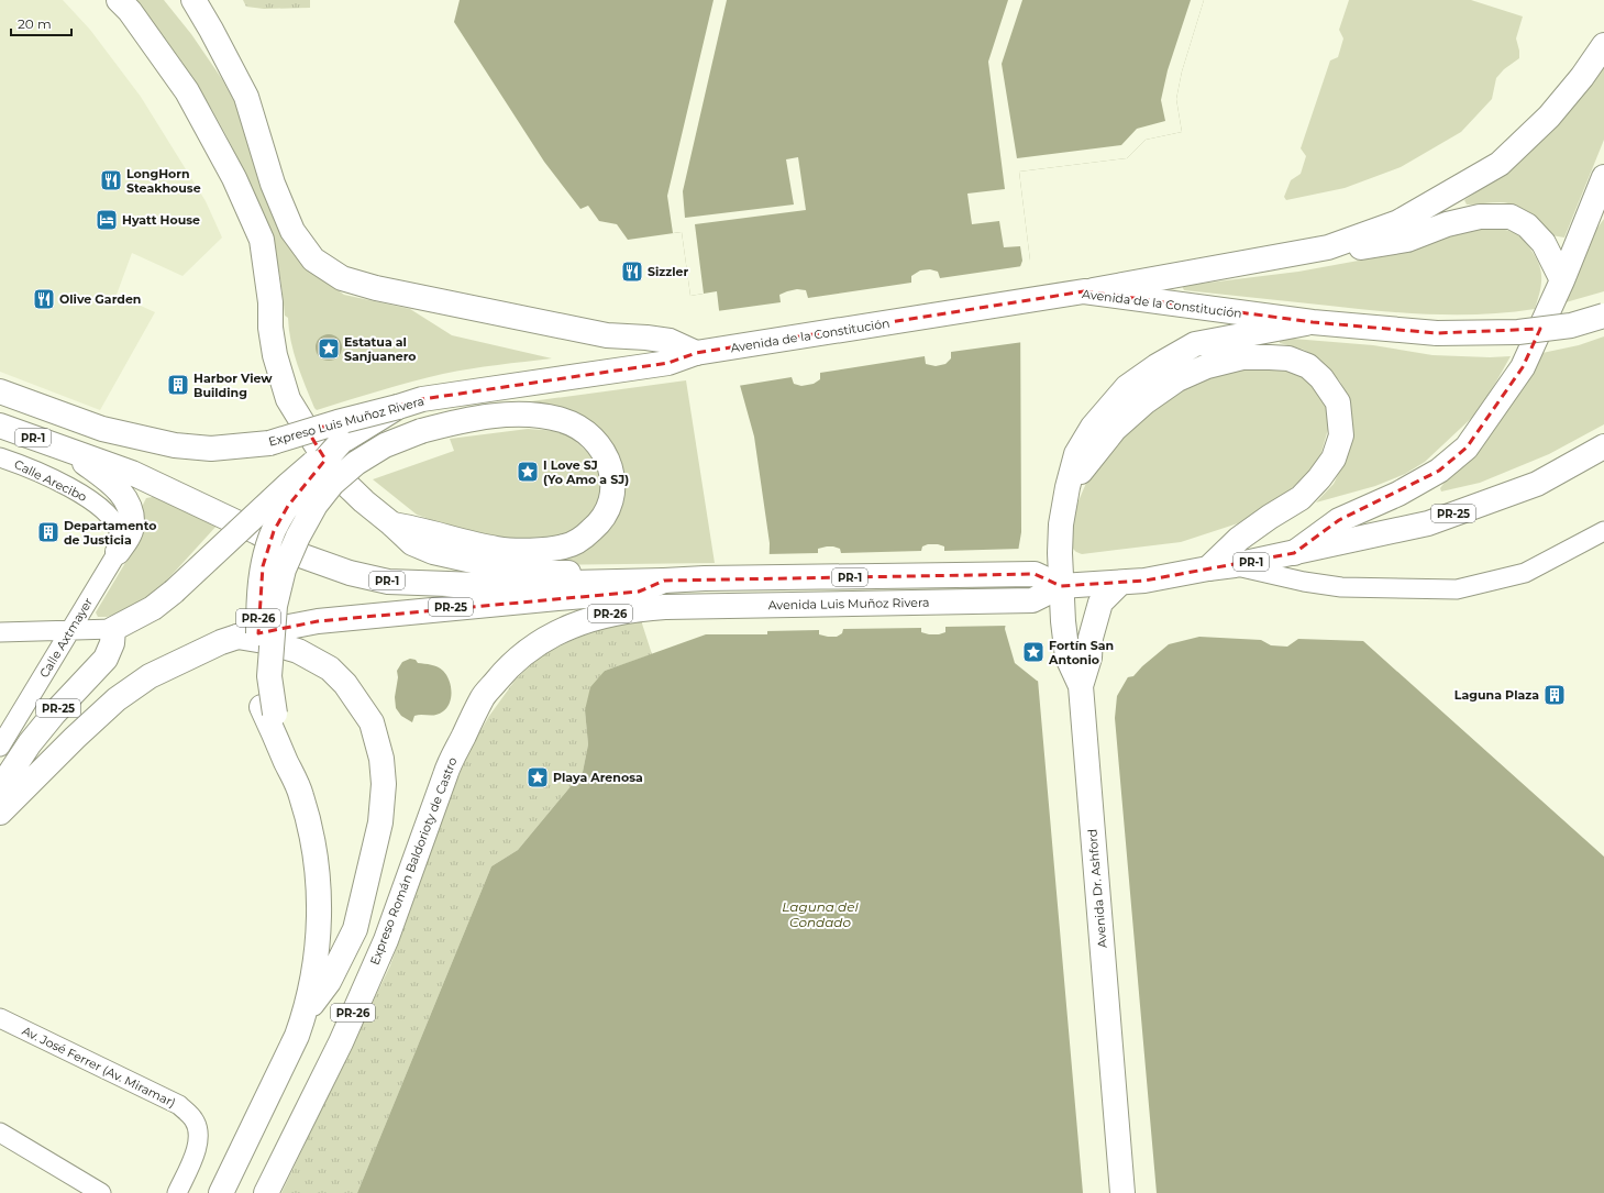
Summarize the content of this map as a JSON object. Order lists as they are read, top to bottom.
{
  "streets": {
    "main road": [
      "Avenida de la Constitución",
      "Expreso Luis Muñoz Rivera",
      "PR-1",
      "PR-25",
      "Avenida Luis Muñoz Rivera",
      "PR-26",
      "Expreso Román Baldorioty de Castro",
      "Avenida Dr. Ashford"
    ],
    "street": ["Calle Arecibo", "Calle Axtmayer", "Av. José Ferrer (Av. Miramar)"]
  },
  "crossings": [
    ["Avenida de la Constitución", "Expreso Luis Muñoz Rivera"],
    ["Avenida de la Constitución", "PR-1"],
    ["Avenida de la Constitución", "Avenida Dr. Ashford"],
    ["Expreso Luis Muñoz Rivera", "PR-26"],
    ["PR-1", "PR-25"],
    ["PR-1", "Avenida Luis Muñoz Rivera"],
    ["PR-1", "Avenida Dr. Ashford"],
    ["Calle Arecibo", "Calle Axtmayer"],
    ["Avenida Luis Muñoz Rivera", "Expreso Román Baldorioty de Castro"],
    ["Avenida Luis Muñoz Rivera", "Avenida Dr. Ashford"]
  ],
  "water": ["Laguna del Condado"],
  "places": {
    "restaurant": ["LongHorn Steakhouse", "Sizzler", "Olive Garden"],
    "hotel": ["Hyatt House"],
    "place": [
      "Estatua al Sanjuanero",
      "I Love SJ (Yo Amo a SJ)",
      "Fortín San Antonio",
      "Playa Arenosa"
    ],
    "building": ["Harbor View Building", "Departamento de Justicia", "Laguna Plaza"]
  },
  "scale_bar": "20 m"
}
